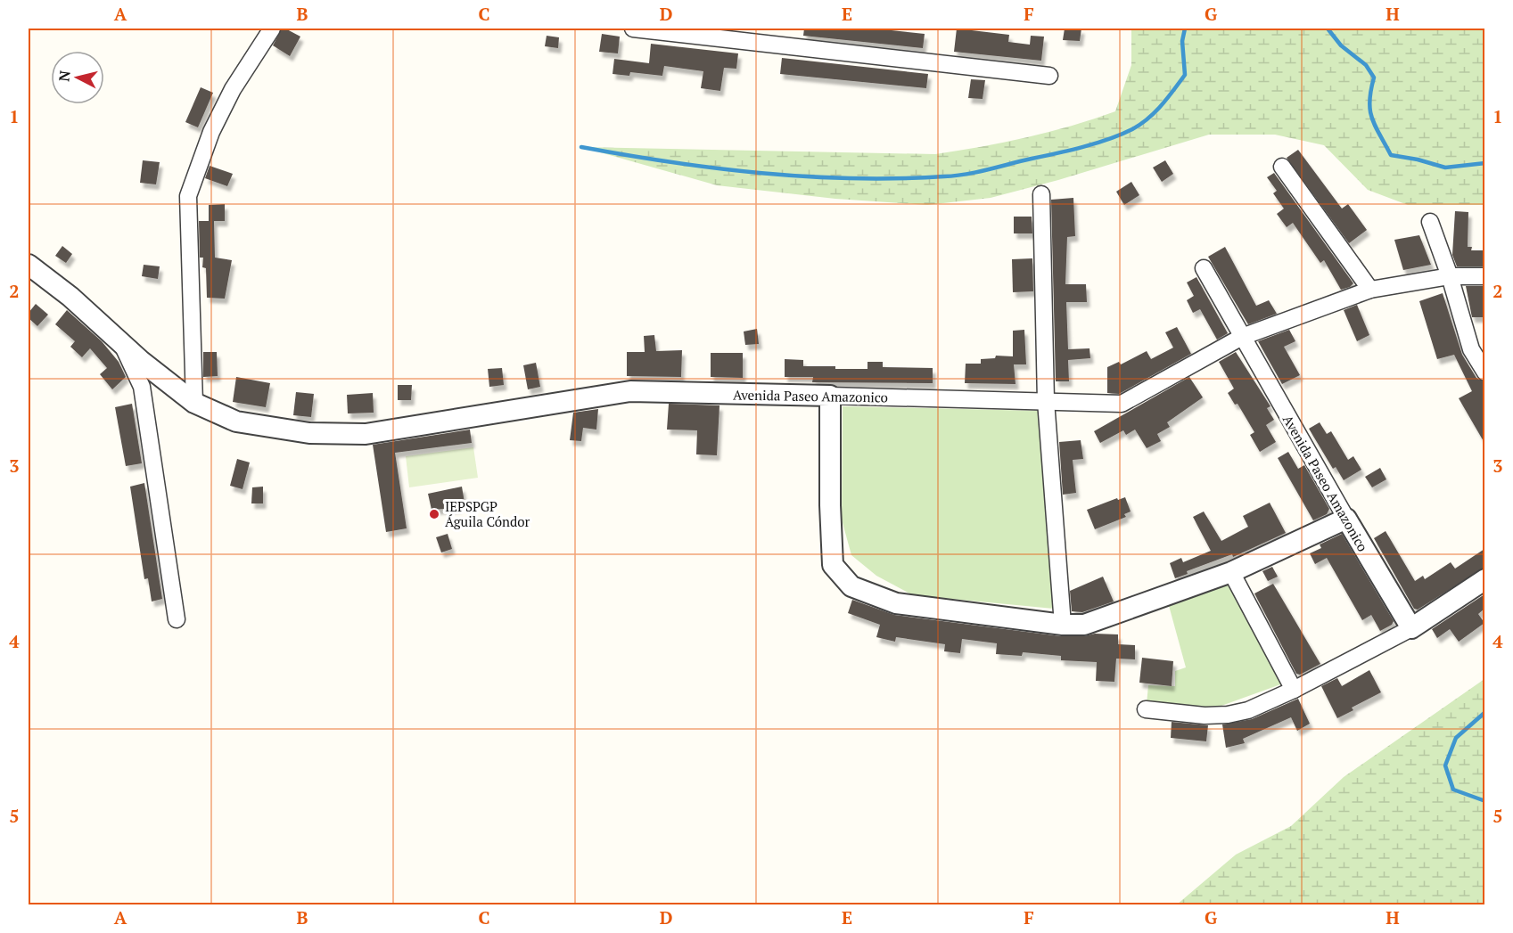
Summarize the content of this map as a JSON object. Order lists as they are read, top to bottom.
{
  "streets": {
    "street": ["Avenida Paseo Amazonico"]
  },
  "places": ["IEPSPGP Águila Cóndor"],
  "north": "left",
  "grid": {
    "columns": [
      "A",
      "B",
      "C",
      "D",
      "E",
      "F",
      "G",
      "H"
    ],
    "rows": [
      "1",
      "2",
      "3",
      "4",
      "5"
    ]
  }
}
